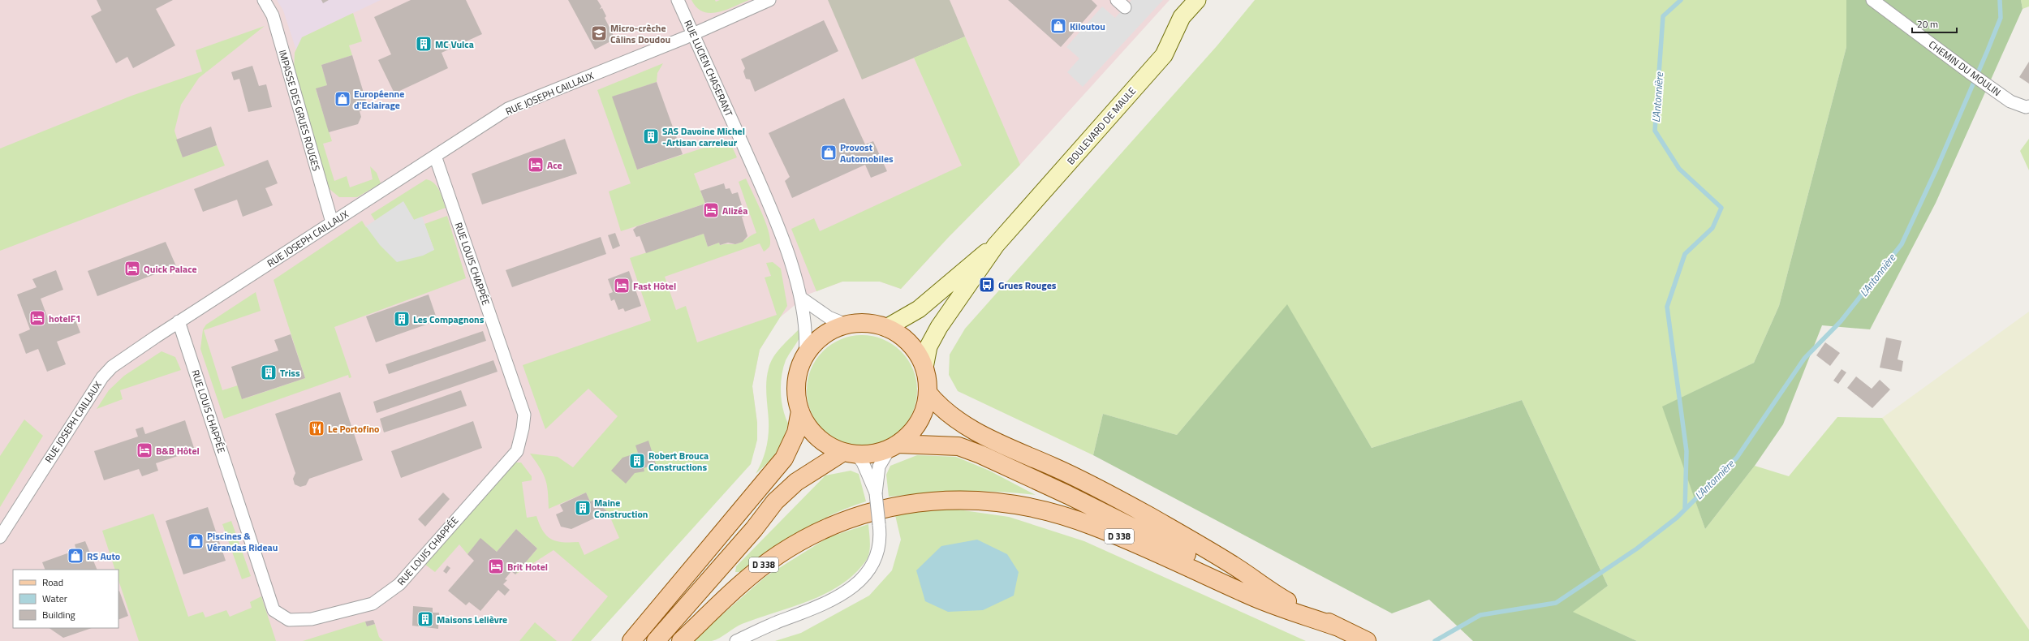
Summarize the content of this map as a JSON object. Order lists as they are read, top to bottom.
{
  "streets": {
    "main road": ["BOULEVARD DE MAULE", "D 338"],
    "street": [
      "RUE LUCIEN CHASERANT",
      "CHEMIN DU MOULIN",
      "RUE JOSEPH CAILLAUX",
      "IMPASSE DES GRUES ROUGES",
      "RUE LOUIS CHAPPÉE"
    ]
  },
  "crossings": [
    ["RUE LUCIEN CHASERANT", "RUE JOSEPH CAILLAUX"],
    ["RUE JOSEPH CAILLAUX", "IMPASSE DES GRUES ROUGES"],
    ["RUE JOSEPH CAILLAUX", "RUE LOUIS CHAPPÉE"]
  ],
  "water": ["L'Antonnière"],
  "places": {
    "shop": [
      "Kiloutou",
      "Européenne d'Eclairage",
      "Provost Automobiles",
      "Piscines & Vérandas Rideau",
      "RS Auto"
    ],
    "school or university": ["Micro-crèche Câlins Doudou"],
    "building": [
      "MC Vulca",
      "SAS Davoine Michel -Artisan carreleur",
      "Les Compagnons",
      "Triss",
      "Robert Brouca Constructions",
      "Maine Construction",
      "Maisons Lelièvre"
    ],
    "hotel": [
      "Ace",
      "Alizéa",
      "Quick Palace",
      "Fast Hôtel",
      "hotelF1",
      "B&B Hôtel",
      "Brit Hotel"
    ],
    "bus stop": ["Grues Rouges"],
    "restaurant": ["Le Portofino"]
  },
  "legend": ["Road", "Water", "Building"],
  "scale_bar": "20 m"
}
